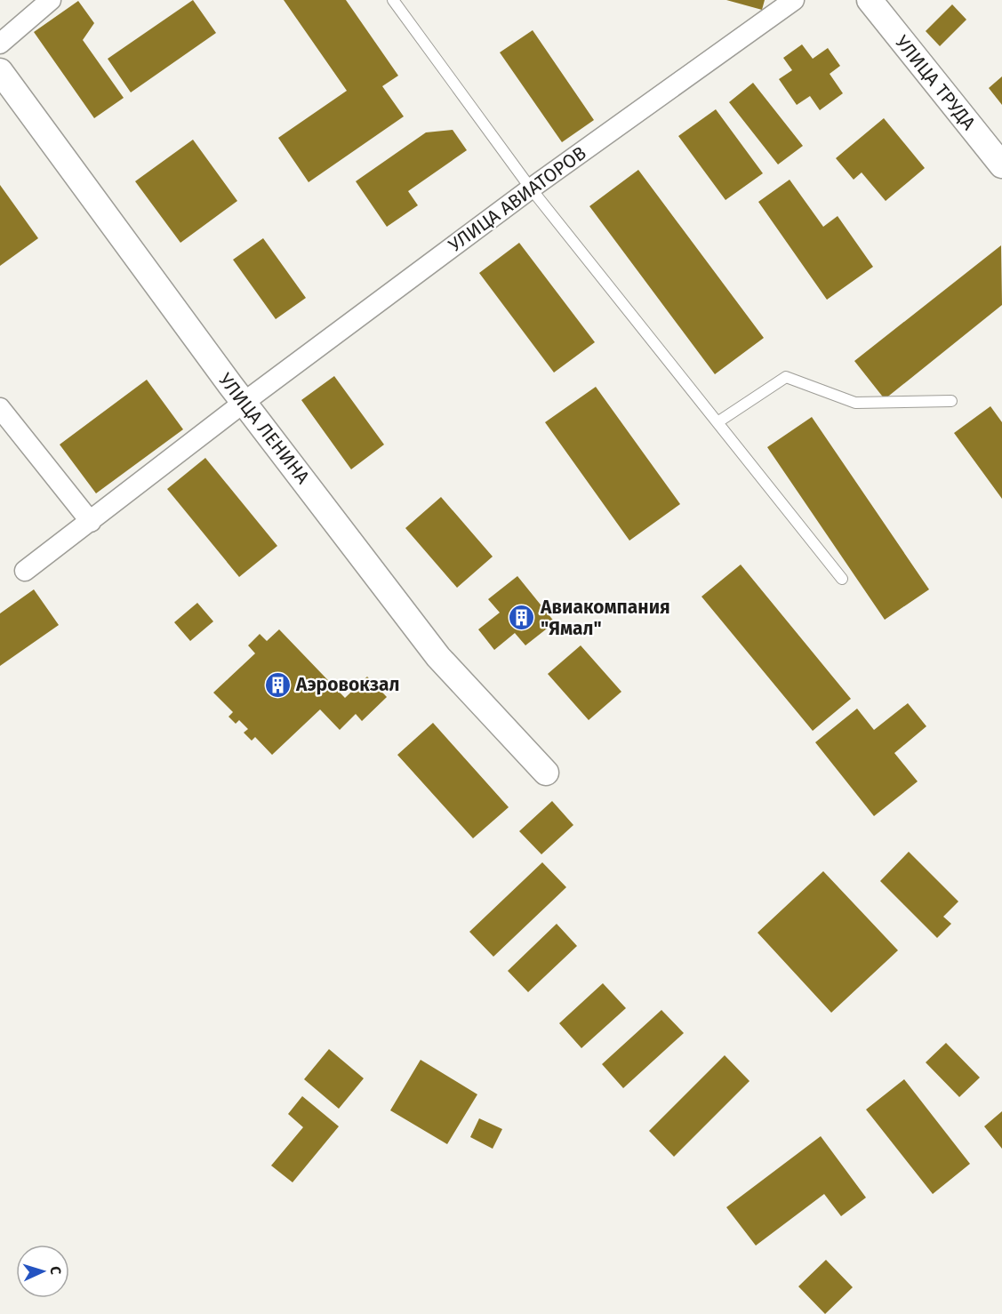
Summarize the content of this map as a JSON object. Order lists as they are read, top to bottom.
{
  "streets": {
    "street": ["УЛИЦА ТРУДА", "УЛИЦА АВИАТОРОВ", "УЛИЦА ЛЕНИНА"]
  },
  "crossings": [
    ["УЛИЦА АВИАТОРОВ", "УЛИЦА ЛЕНИНА"]
  ],
  "places": {
    "building": ["Авиакомпания \"Ямал\"", "Аэровокзал"]
  },
  "north": "right"
}
